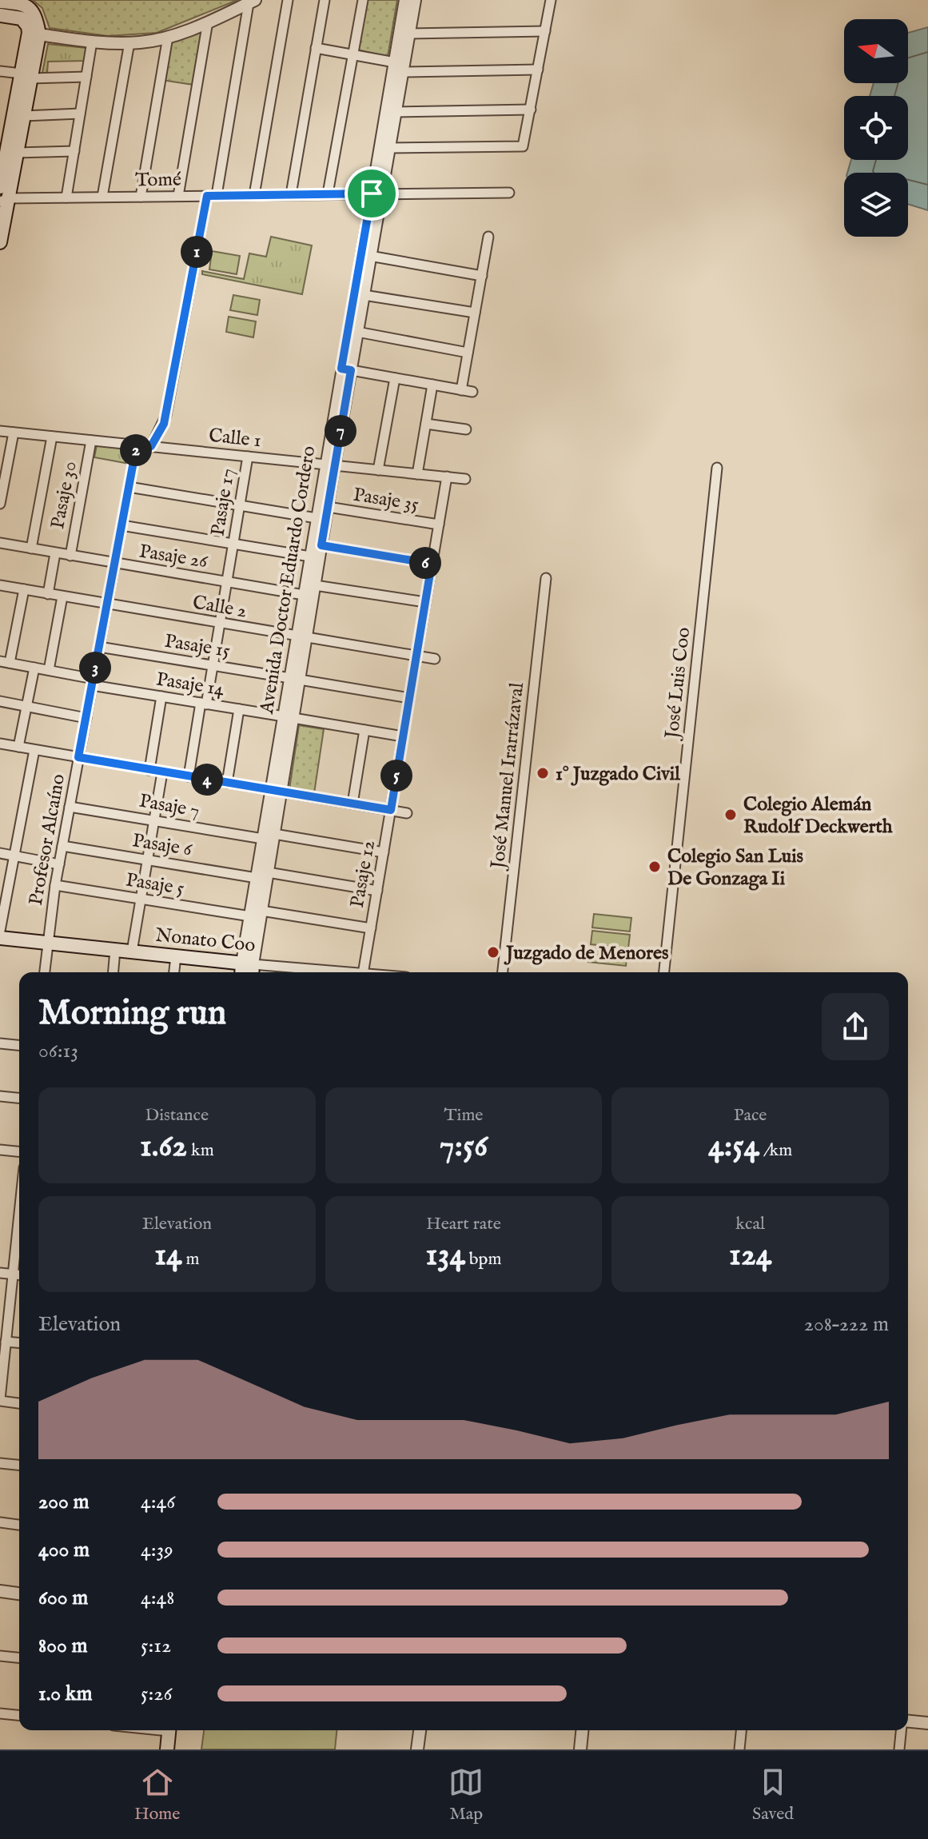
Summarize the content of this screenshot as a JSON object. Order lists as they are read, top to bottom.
{
  "streets": {
    "main road": ["Nonato Coo"],
    "street": [
      "Tomé",
      "Calle 1",
      "Pasaje 30",
      "Pasaje 35",
      "Pasaje 17",
      "Pasaje 26",
      "Avenida Doctor Eduardo Cordero",
      "Calle 2",
      "Pasaje 15",
      "José Luis Coo",
      "Pasaje 14",
      "José Manuel Irarrázaval",
      "Pasaje 7",
      "Profesor Alcaíno",
      "Pasaje 6",
      "Pasaje 12",
      "Pasaje 5"
    ]
  },
  "crossings": [
    ["Tomé", "Avenida Doctor Eduardo Cordero"],
    ["Calle 1", "Pasaje 30"],
    ["Calle 1", "Pasaje 17"],
    ["Calle 1", "Avenida Doctor Eduardo Cordero"],
    ["Calle 1", "Profesor Alcaíno"],
    ["Calle 1", "Pasaje 12"],
    ["Pasaje 30", "Pasaje 26"],
    ["Pasaje 35", "Avenida Doctor Eduardo Cordero"],
    ["Pasaje 35", "Pasaje 12"],
    ["Pasaje 17", "Pasaje 26"],
    ["Pasaje 17", "Calle 2"],
    ["Pasaje 17", "Pasaje 15"],
    ["Pasaje 17", "Pasaje 14"],
    ["Pasaje 26", "Avenida Doctor Eduardo Cordero"],
    ["Pasaje 26", "Profesor Alcaíno"],
    ["Avenida Doctor Eduardo Cordero", "Calle 2"],
    ["Avenida Doctor Eduardo Cordero", "Pasaje 15"],
    ["Avenida Doctor Eduardo Cordero", "Pasaje 14"],
    ["Avenida Doctor Eduardo Cordero", "Pasaje 7"],
    ["Avenida Doctor Eduardo Cordero", "Pasaje 6"],
    ["Avenida Doctor Eduardo Cordero", "Pasaje 5"],
    ["Avenida Doctor Eduardo Cordero", "Nonato Coo"],
    ["Calle 2", "Profesor Alcaíno"],
    ["Calle 2", "Pasaje 12"],
    ["Pasaje 15", "Profesor Alcaíno"],
    ["Pasaje 15", "Pasaje 12"],
    ["Pasaje 14", "Profesor Alcaíno"],
    ["Pasaje 14", "Pasaje 12"],
    ["Pasaje 7", "Profesor Alcaíno"],
    ["Pasaje 7", "Pasaje 12"],
    ["Profesor Alcaíno", "Pasaje 6"],
    ["Profesor Alcaíno", "Pasaje 5"],
    ["Profesor Alcaíno", "Nonato Coo"]
  ],
  "places": [
    "1° Juzgado Civil",
    "Colegio Alemán Rudolf Deckwerth",
    "Colegio San Luis De Gonzaga Ii",
    "Juzgado de Menores"
  ],
  "north": "left",
  "page": {
    "pins": [
      "1",
      "7",
      "2",
      "6",
      "3",
      "5",
      "4"
    ],
    "heading": ["Morning run", "06:13"],
    "stats": [
      ["Distance", "1.62 km"],
      ["Time", "7:56"],
      ["Pace", "4:54 /km"],
      ["Elevation", "14 m"],
      ["Heart rate", "134 bpm"],
      ["kcal", "124"]
    ],
    "chart": ["Elevation", "208–222 m"],
    "list": [
      {
        "name": "200 m",
        "note": "4:46"
      },
      {
        "name": "400 m",
        "note": "4:39"
      },
      {
        "name": "600 m",
        "note": "4:48"
      },
      {
        "name": "800 m",
        "note": "5:12"
      },
      {
        "name": "1.0 km",
        "note": "5:26"
      }
    ],
    "tabs": ["Home", "Map", "Saved"]
  }
}
